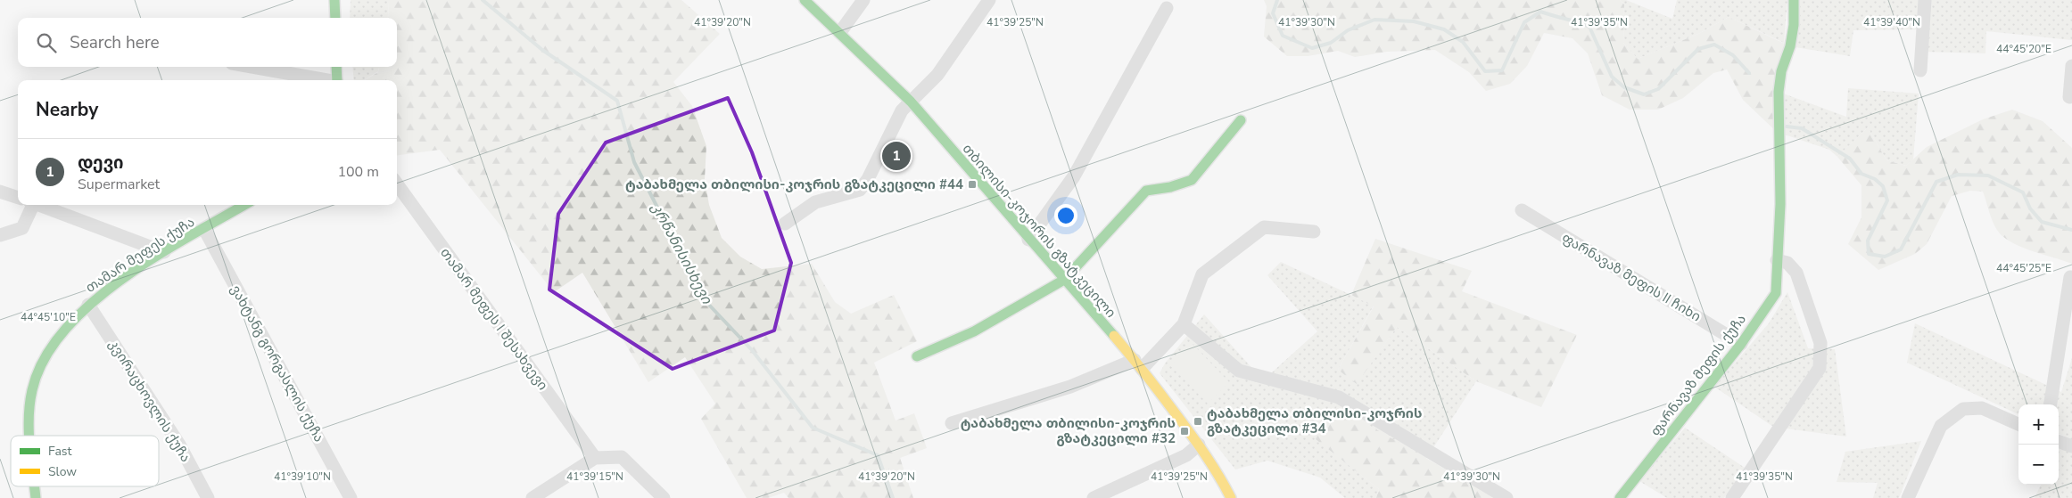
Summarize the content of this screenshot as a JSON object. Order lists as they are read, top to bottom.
{
  "streets": {
    "street": [
      "თბილისი-კოჯორის გზატკეცილი",
      "თამარ მეფეს ქუჩა",
      "ფარნავაზ მეფის II ჩიხი",
      "თამარ მეფეს I შესახვევი",
      "ვახტანგ გორგასლის ქუჩა",
      "ფარნავაზ მეფის ქუჩა",
      "კვირაცხოვლის ქუჩა"
    ]
  },
  "crossings": [
    ["თამარ მეფეს ქუჩა", "ვახტანგ გორგასლის ქუჩა"],
    ["თამარ მეფეს ქუჩა", "კვირაცხოვლის ქუჩა"],
    ["ფარნავაზ მეფის II ჩიხი", "ფარნავაზ მეფის ქუჩა"]
  ],
  "water": ["კრწანისისხევი"],
  "places": {
    "transit": ["ტაბახმელა თბილისი-კოჯრის გზატკეცილი #44", "ტაბახმელა თბილისი-კოჯრის გზატკეცილი #34", "ტაბახმელა თბილისი-კოჯრის გზატკეცილი #32"]
  },
  "legend": ["Fast", "Slow"],
  "page": {
    "search": "Search here",
    "heading": "Nearby",
    "list": [
      {
        "mark": "1",
        "name": "დევი",
        "note": "Supermarket",
        "value": "100 m"
      }
    ],
    "pins": "1",
    "map_buttons": ["+", "−"]
  },
  "coordinates": [
    "41°39'20\"N",
    "41°39'25\"N",
    "41°39'30\"N",
    "41°39'35\"N",
    "41°39'40\"N",
    "44°45'20\"E",
    "44°45'25\"E",
    "44°45'10\"E",
    "41°39'10\"N",
    "41°39'15\"N"
  ]
}
